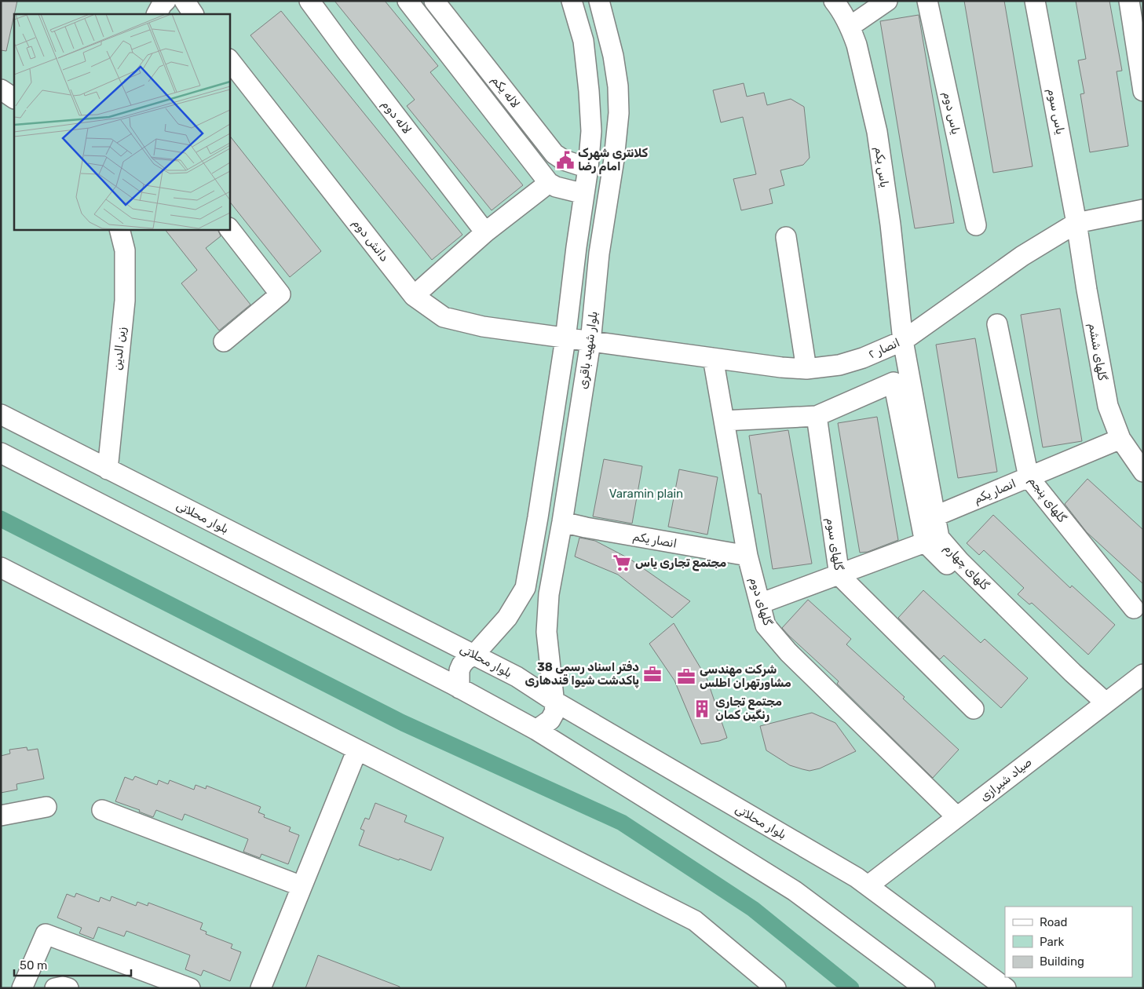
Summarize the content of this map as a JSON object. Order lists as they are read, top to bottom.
{
  "streets": {
    "street": [
      "لاله یکم",
      "یاس سوم",
      "یاس دوم",
      "لاله دوم",
      "یاس یکم",
      "دانش دوم",
      "زین الدین",
      "انصار ۲",
      "بلوار شهید باقری",
      "گلهای ششم",
      "انصار یکم",
      "گلهای پنجم",
      "بلوار محلاتی",
      "گلهای سوم",
      "گلهای چهارم",
      "گلهای دوم",
      "صیاد شیرازی"
    ]
  },
  "crossings": [
    ["لاله یکم", "بلوار شهید باقری"],
    ["یاس سوم", "انصار ۲"],
    ["یاس سوم", "گلهای ششم"],
    ["یاس یکم", "انصار ۲"],
    ["یاس یکم", "گلهای چهارم"],
    ["دانش دوم", "انصار ۲"],
    ["دانش دوم", "بلوار شهید باقری"],
    ["زین الدین", "بلوار محلاتی"],
    ["انصار ۲", "بلوار شهید باقری"],
    ["انصار ۲", "گلهای ششم"],
    ["انصار ۲", "گلهای چهارم"],
    ["انصار ۲", "گلهای دوم"],
    ["بلوار شهید باقری", "انصار یکم"],
    ["بلوار شهید باقری", "بلوار محلاتی"],
    ["گلهای ششم", "انصار یکم"],
    ["انصار یکم", "گلهای پنجم"],
    ["انصار یکم", "گلهای چهارم"],
    ["انصار یکم", "گلهای دوم"],
    ["بلوار محلاتی", "صیاد شیرازی"],
    ["گلهای چهارم", "صیاد شیرازی"],
    ["گلهای دوم", "صیاد شیرازی"]
  ],
  "parks": ["Varamin plain"],
  "places": {
    "public building": ["کلانتری شهرک امام رضا"],
    "supermarket": ["مجتمع تجاری یاس"],
    "office": ["دفتر اسناد رسمی 38 پاکدشت شیوا قندهاری", "شرکت مهندسی مشاورتهران اطلس"],
    "building": ["مجتمع تجاری رنگین کمان"]
  },
  "legend": ["Road", "Park", "Building"],
  "scale_bar": "50 m"
}
